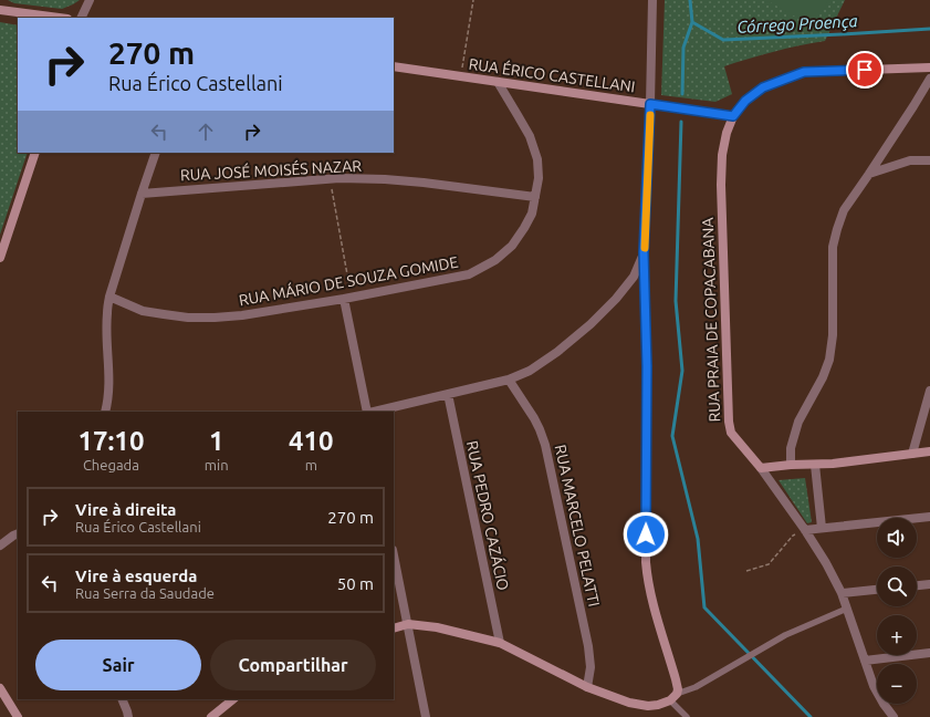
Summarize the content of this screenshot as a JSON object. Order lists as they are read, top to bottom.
{
  "streets": {
    "street": [
      "RUA ÉRICO CASTELLANI",
      "RUA JOSÉ MOISÉS NAZAR",
      "RUA MÁRIO DE SOUZA GOMIDE",
      "RUA PRAIA DE COPACABANA",
      "RUA PEDRO CAZÁCIO",
      "RUA MARCELO PELATTI"
    ]
  },
  "crossings": [
    ["RUA ÉRICO CASTELLANI", "RUA MÁRIO DE SOUZA GOMIDE"],
    ["RUA ÉRICO CASTELLANI", "RUA PRAIA DE COPACABANA"],
    ["RUA JOSÉ MOISÉS NAZAR", "RUA MÁRIO DE SOUZA GOMIDE"]
  ],
  "water": ["Córrego Proença"],
  "page": {
    "turn": ["270 m", "Rua Érico Castellani"],
    "eta": [
      "17:10",
      "Chegada",
      "1",
      "min",
      "410",
      "m"
    ],
    "list": [
      {
        "name": "Vire à direita",
        "note": "Rua Érico Castellani",
        "value": "270 m"
      },
      {
        "name": "Vire à esquerda",
        "note": "Rua Serra da Saudade",
        "value": "50 m"
      }
    ],
    "map_buttons": ["+", "−"],
    "buttons": ["Sair", "Compartilhar"]
  }
}
